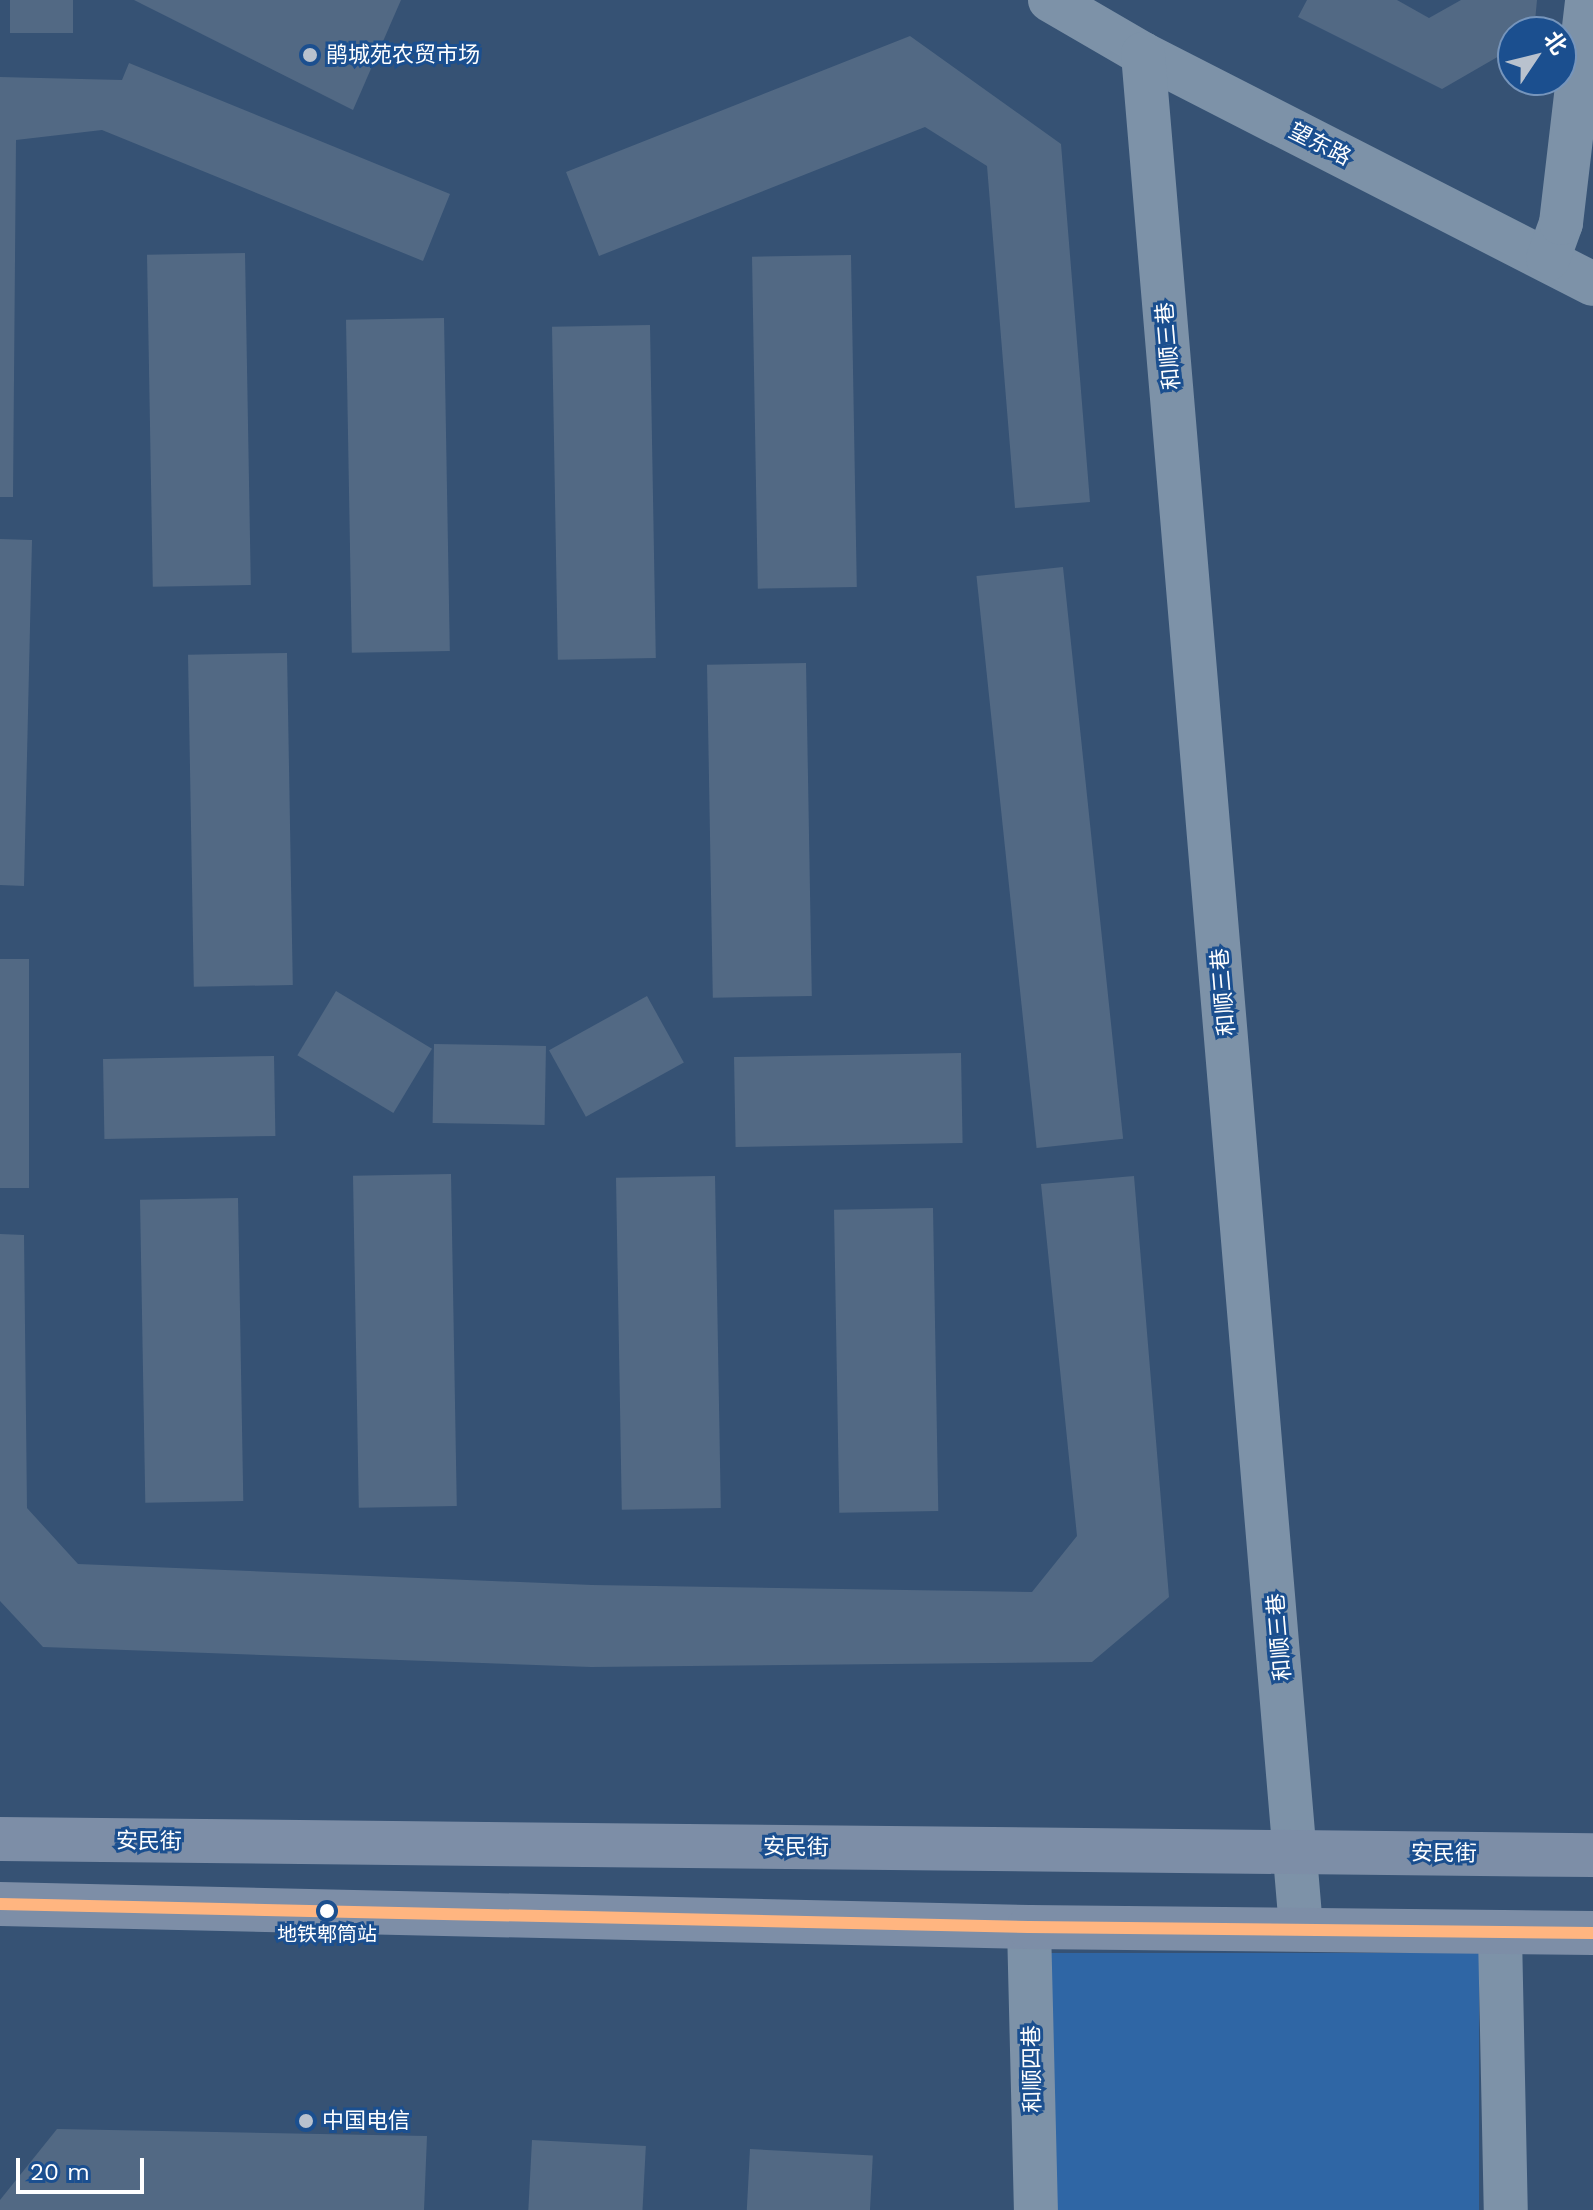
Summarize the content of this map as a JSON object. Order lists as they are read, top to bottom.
{
  "streets": {
    "main road": ["安民街"],
    "street": ["望东路", "和顺三巷", "和顺四巷"]
  },
  "crossings": [
    ["望东路", "和顺三巷"],
    ["和顺三巷", "安民街"]
  ],
  "places": ["鹃城苑农贸市场", "地铁郫筒站", "中国电信"],
  "scale_bar": "20 m",
  "north": "top right"
}
